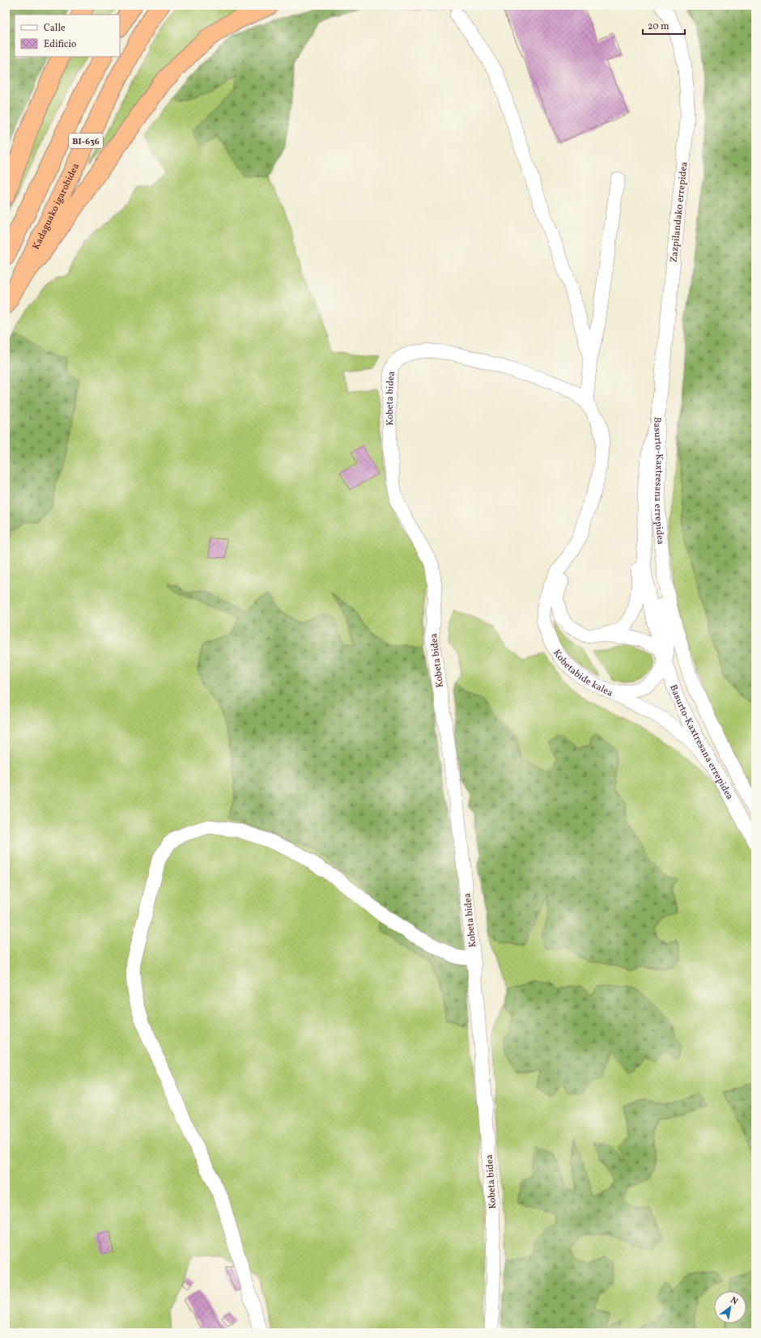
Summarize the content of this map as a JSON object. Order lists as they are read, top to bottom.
{
  "streets": {
    "highway": ["BI-636", "Kadaguako igarobidea"],
    "street": [
      "Zazpilandako errepidea",
      "Kobeta bidea",
      "Basurto-Kaxtresana errepidea",
      "Kobetabide kalea"
    ]
  },
  "crossings": [
    ["Zazpilandako errepidea", "Basurto-Kaxtresana errepidea"],
    ["Kobeta bidea", "Kobetabide kalea"],
    ["Basurto-Kaxtresana errepidea", "Kobetabide kalea"]
  ],
  "legend": ["Calle", "Edificio"],
  "scale_bar": "20 m",
  "north": "top right"
}
